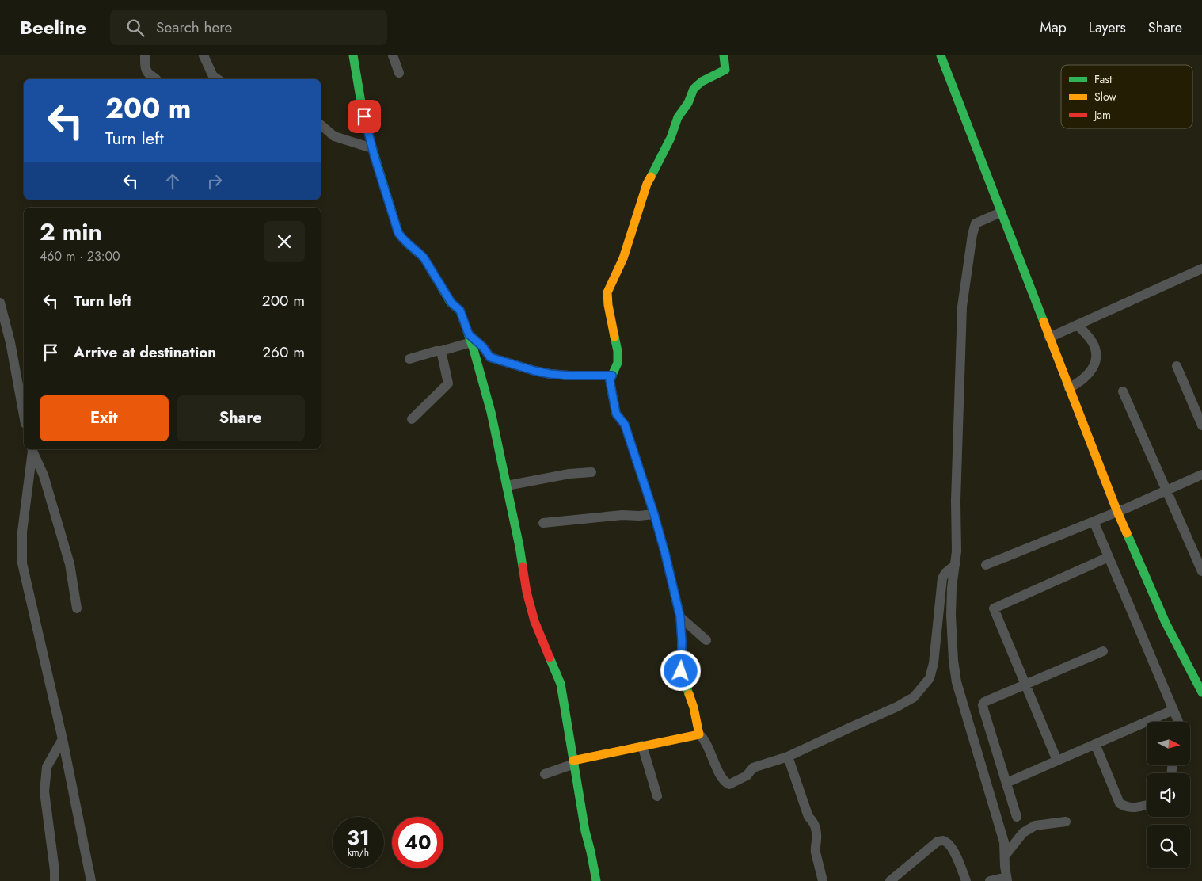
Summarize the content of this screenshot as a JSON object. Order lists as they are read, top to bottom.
{
  "legend": ["Fast", "Slow", "Jam"],
  "north": "right",
  "page": {
    "header": "Beeline",
    "search": "Search here",
    "nav": ["Map", "Layers", "Share"],
    "turn": ["200 m", "Turn left"],
    "heading": ["2 min", "460 m · 23:00"],
    "list": [
      {
        "name": "Turn left",
        "value": "200 m"
      },
      {
        "name": "Arrive at destination",
        "value": "260 m"
      }
    ],
    "buttons": ["Exit", "Share"],
    "speed": "31 km/h",
    "limit": "40"
  }
}
